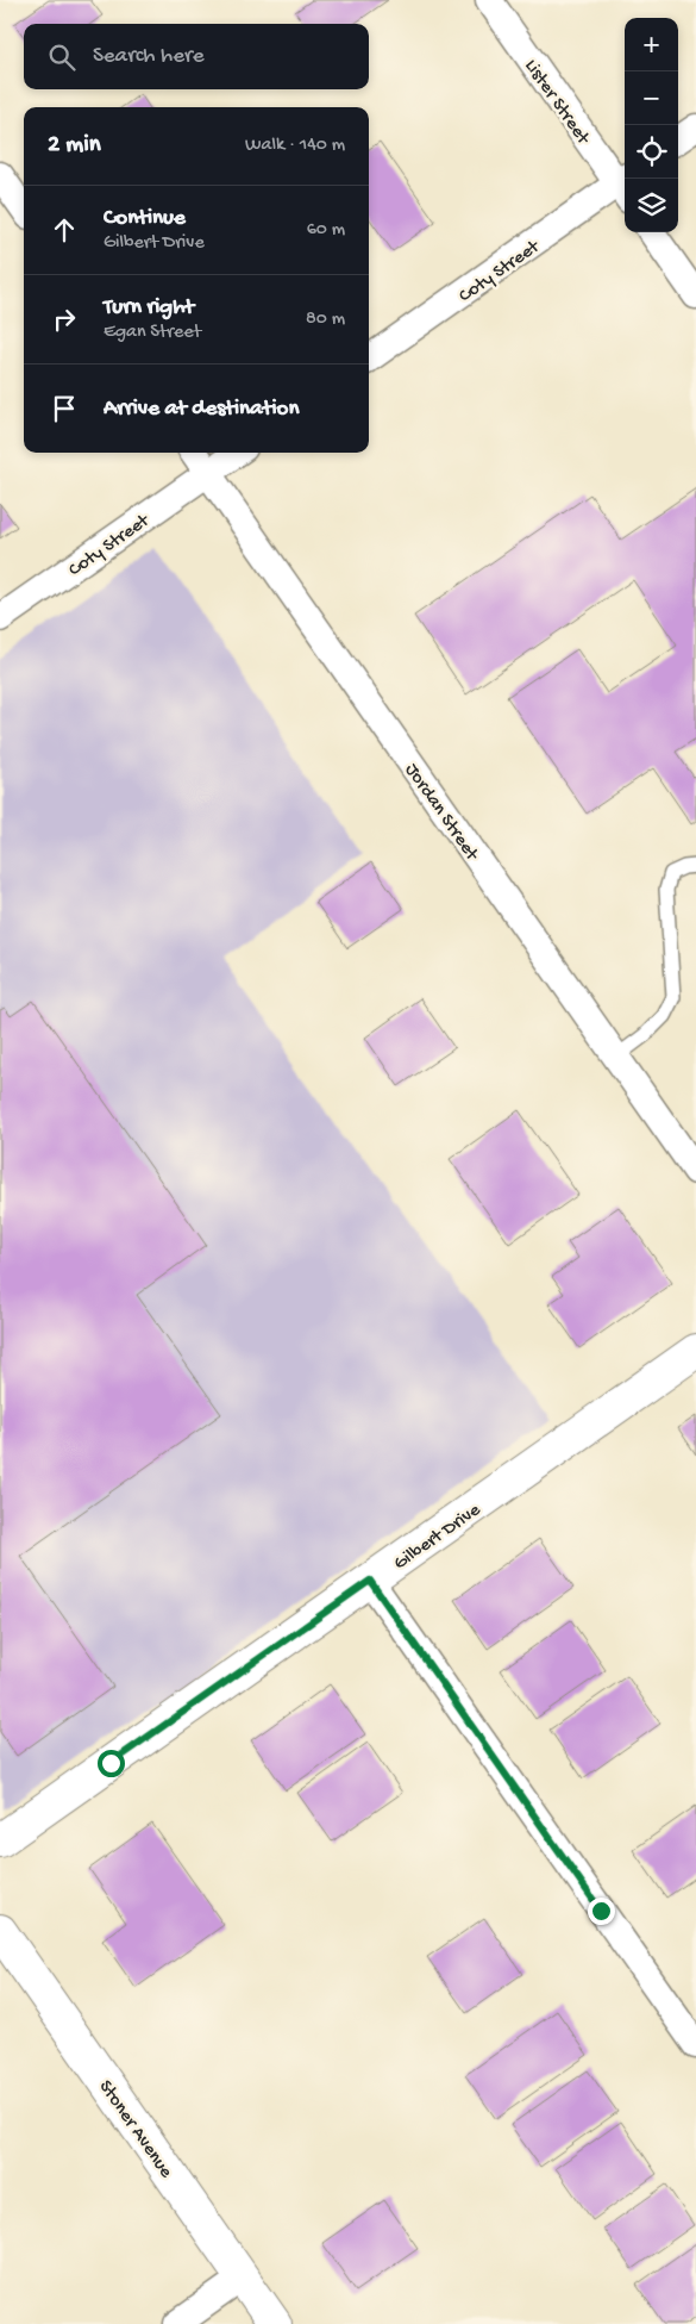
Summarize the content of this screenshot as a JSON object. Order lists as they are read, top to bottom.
{
  "streets": {
    "street": [
      "Lister Street",
      "Coty Street",
      "Jordan Street",
      "Gilbert Drive",
      "Stoner Avenue"
    ]
  },
  "crossings": [
    ["Lister Street", "Coty Street"],
    ["Coty Street", "Jordan Street"]
  ],
  "page": {
    "map_buttons": ["+", "−"],
    "search": "Search here",
    "heading": ["2 min", "Walk · 140 m"],
    "list": [
      ["Continue", "Gilbert Drive", "60 m"],
      ["Turn right", "Egan Street", "80 m"],
      "Arrive at destination"
    ]
  }
}
